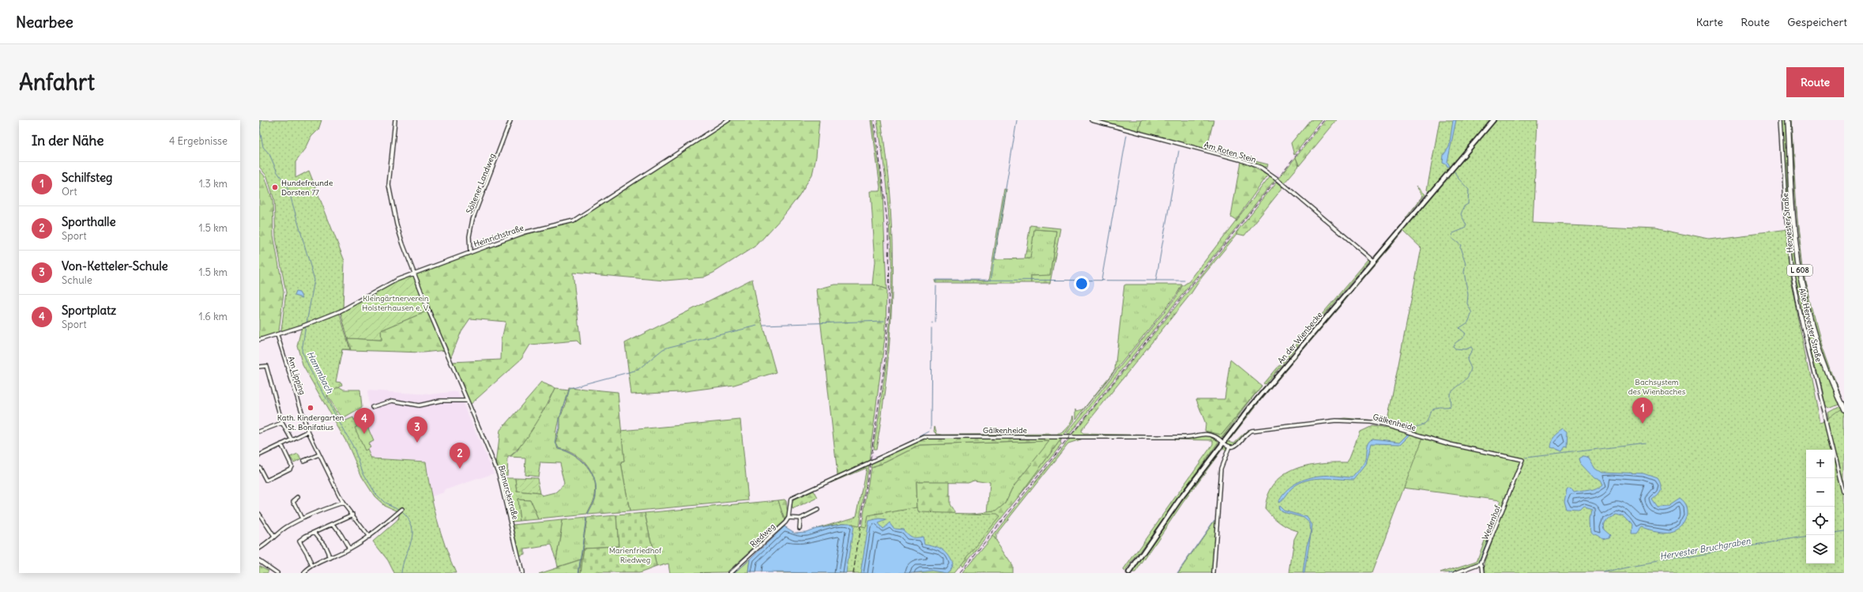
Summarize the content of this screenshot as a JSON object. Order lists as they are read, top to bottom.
{
  "streets": {
    "main road": ["Hervester Straße", "L 608"],
    "street": [
      "Am Roten Stein",
      "Söltener Landweg",
      "Heinrichstraße",
      "Alte Hervester Straße",
      "An der Wienbecke",
      "Am Lipping",
      "Gälkenheide",
      "Bismarckstraße",
      "Wedenhof",
      "Riedweg"
    ]
  },
  "crossings": [
    ["Am Roten Stein", "An der Wienbecke"],
    ["Söltener Landweg", "Heinrichstraße"],
    ["Heinrichstraße", "Am Lipping"],
    ["Heinrichstraße", "Bismarckstraße"],
    ["An der Wienbecke", "Gälkenheide"],
    ["Gälkenheide", "Wedenhof"],
    ["Gälkenheide", "Riedweg"]
  ],
  "water": ["Hammbach", "Hervester Bruchgraben"],
  "parks": ["Kleingärtnerverein Holsterhausen e. V.", "Bachsystem des Wienbaches", "Marienfriedhof Riedweg"],
  "places": ["Hundefreunde Dorsten 77", "Kath. Kindergarten St. Bonifatius"],
  "page": {
    "header": "Nearbee",
    "nav": ["Karte", "Route", "Gespeichert"],
    "buttons": "Route",
    "title": "Anfahrt",
    "heading": ["In der Nähe", "4 Ergebnisse"],
    "list": [
      {
        "mark": "1",
        "name": "Schilfsteg",
        "note": "Ort",
        "value": "1.3 km"
      },
      {
        "mark": "2",
        "name": "Sporthalle",
        "note": "Sport",
        "value": "1.5 km"
      },
      {
        "mark": "3",
        "name": "Von-Ketteler-Schule",
        "note": "Schule",
        "value": "1.5 km"
      },
      {
        "mark": "4",
        "name": "Sportplatz",
        "note": "Sport",
        "value": "1.6 km"
      }
    ],
    "pins": [
      "1",
      "4",
      "3",
      "2"
    ],
    "map_buttons": ["+", "−"]
  }
}
